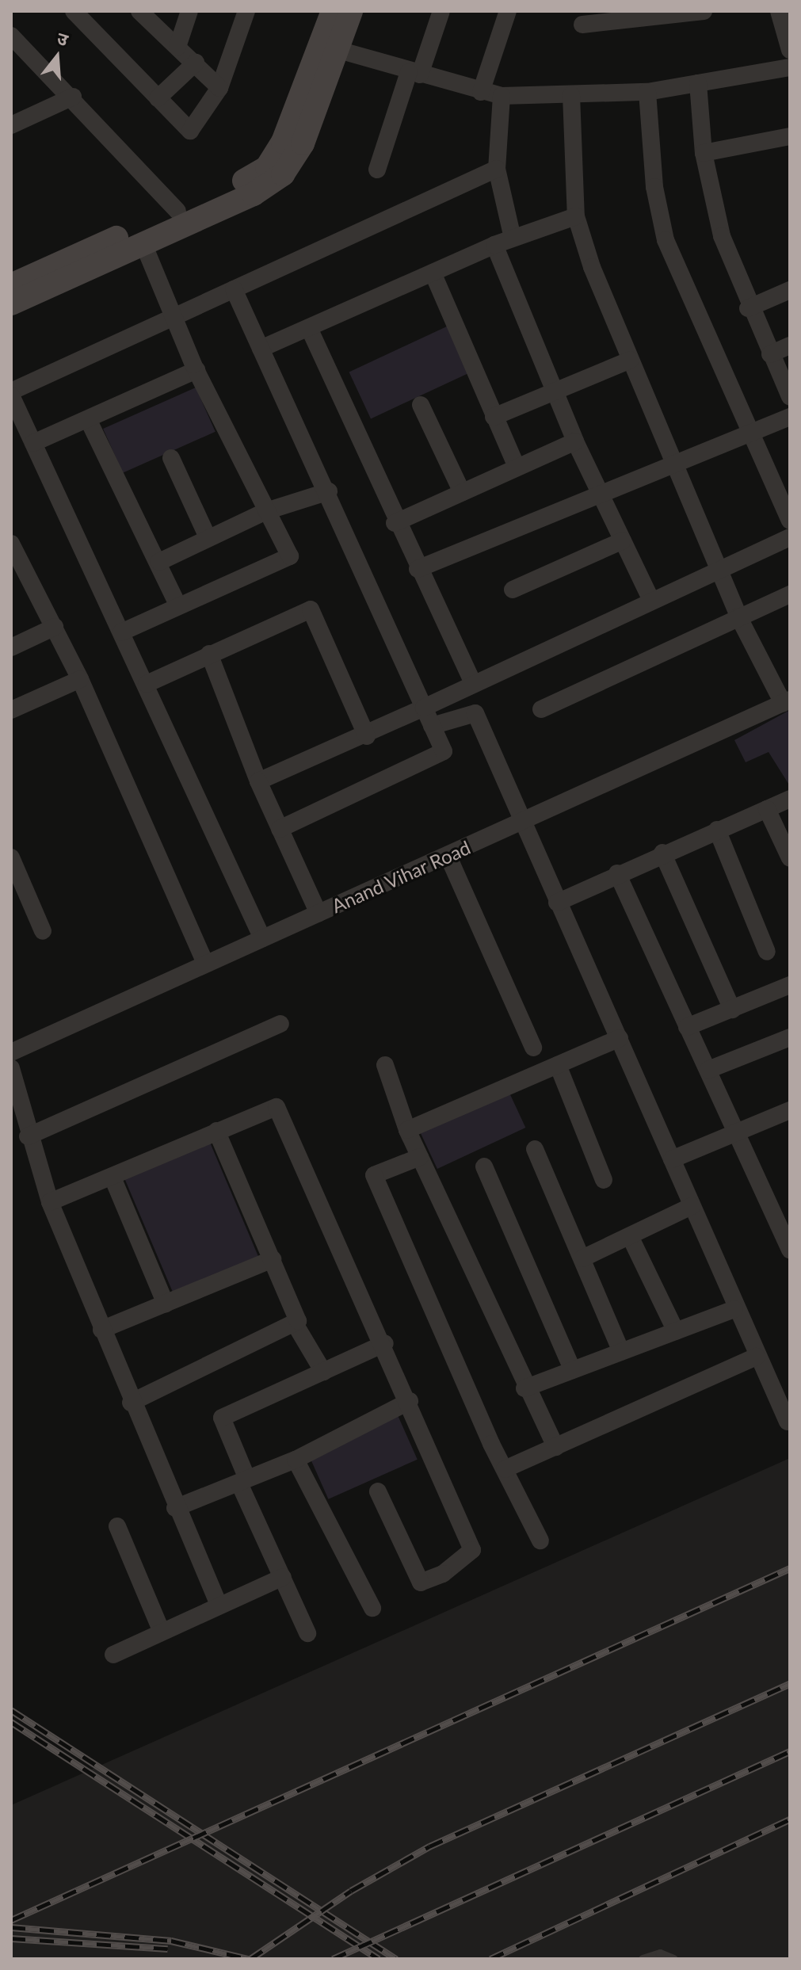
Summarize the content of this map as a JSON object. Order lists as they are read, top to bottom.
{
  "streets": {
    "street": ["Anand Vihar Road"]
  },
  "north": "top"
}
